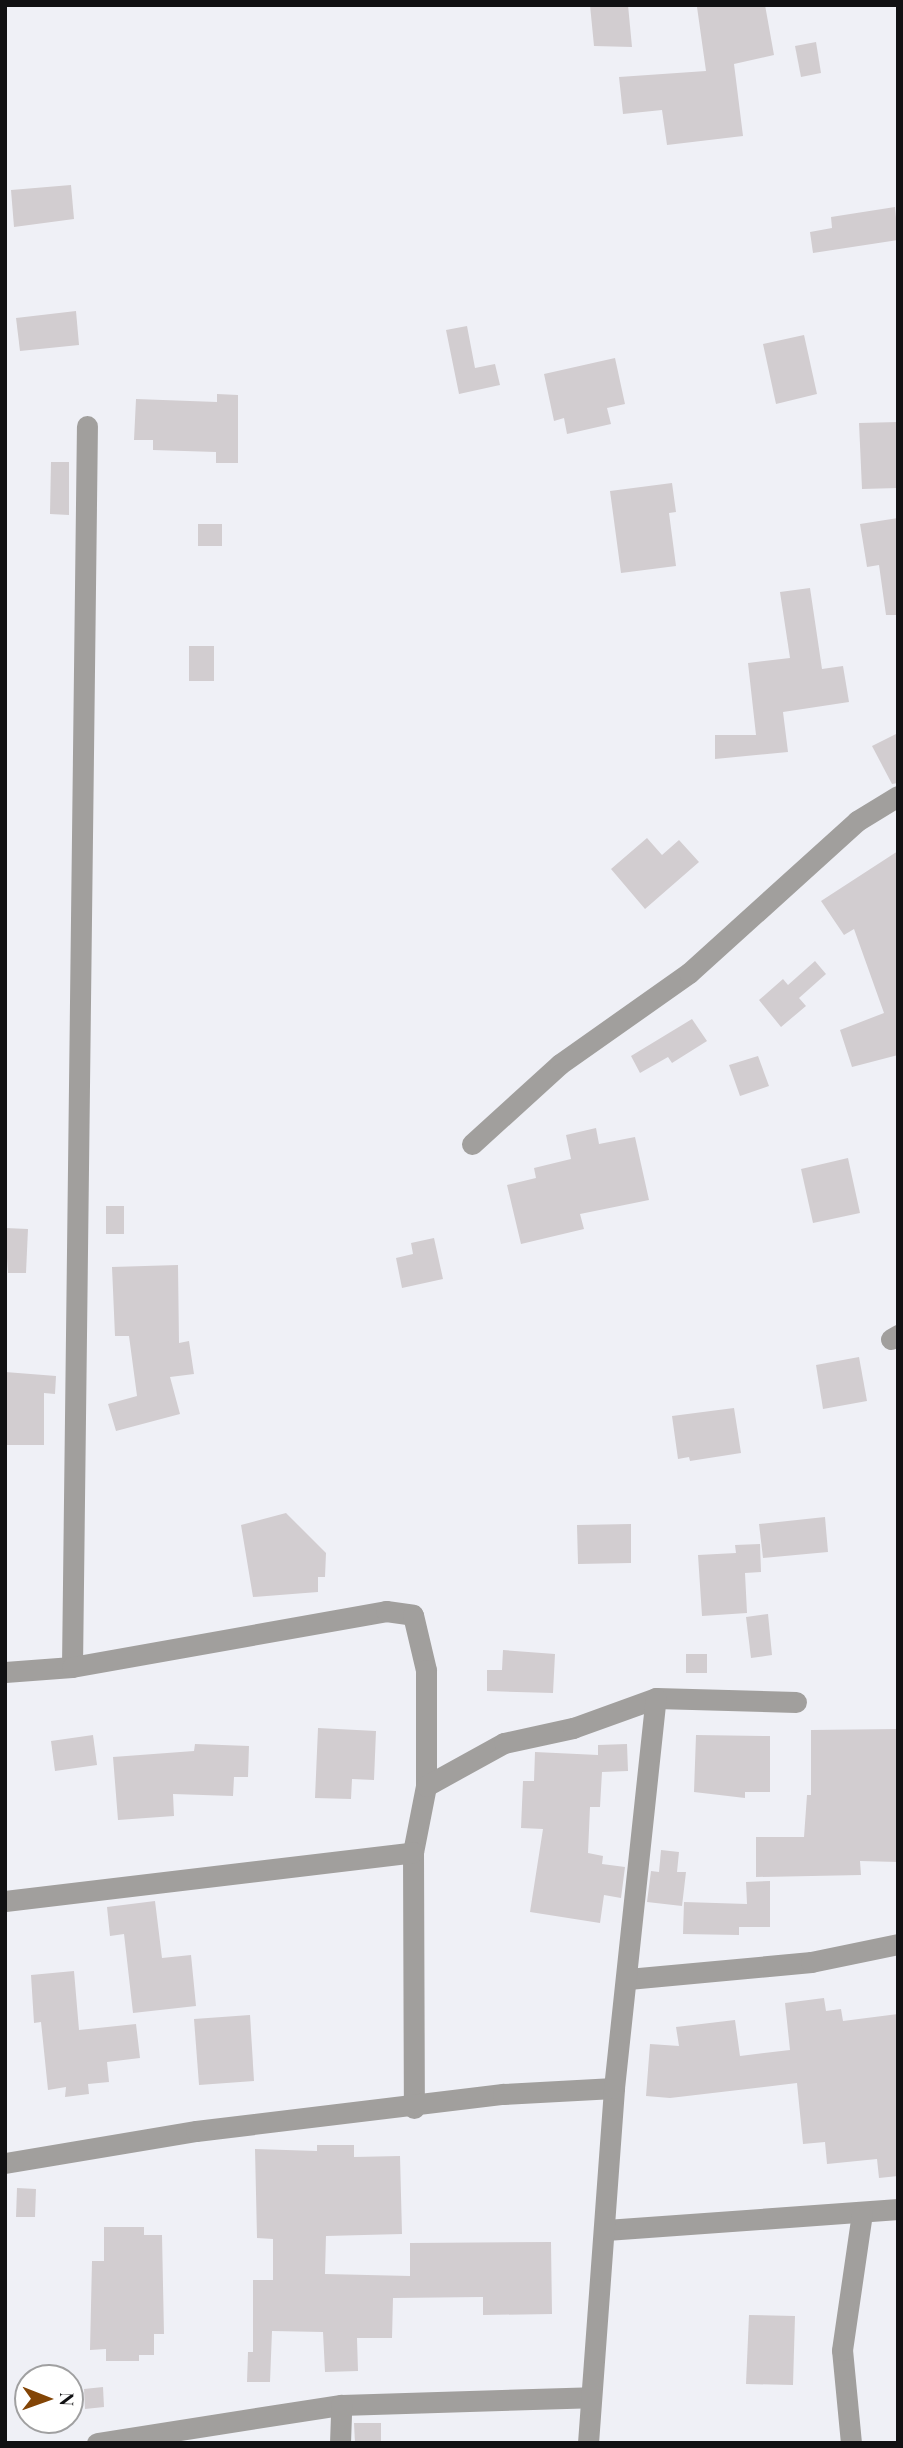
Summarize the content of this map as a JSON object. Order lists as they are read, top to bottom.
{
  "north": "right"
}
